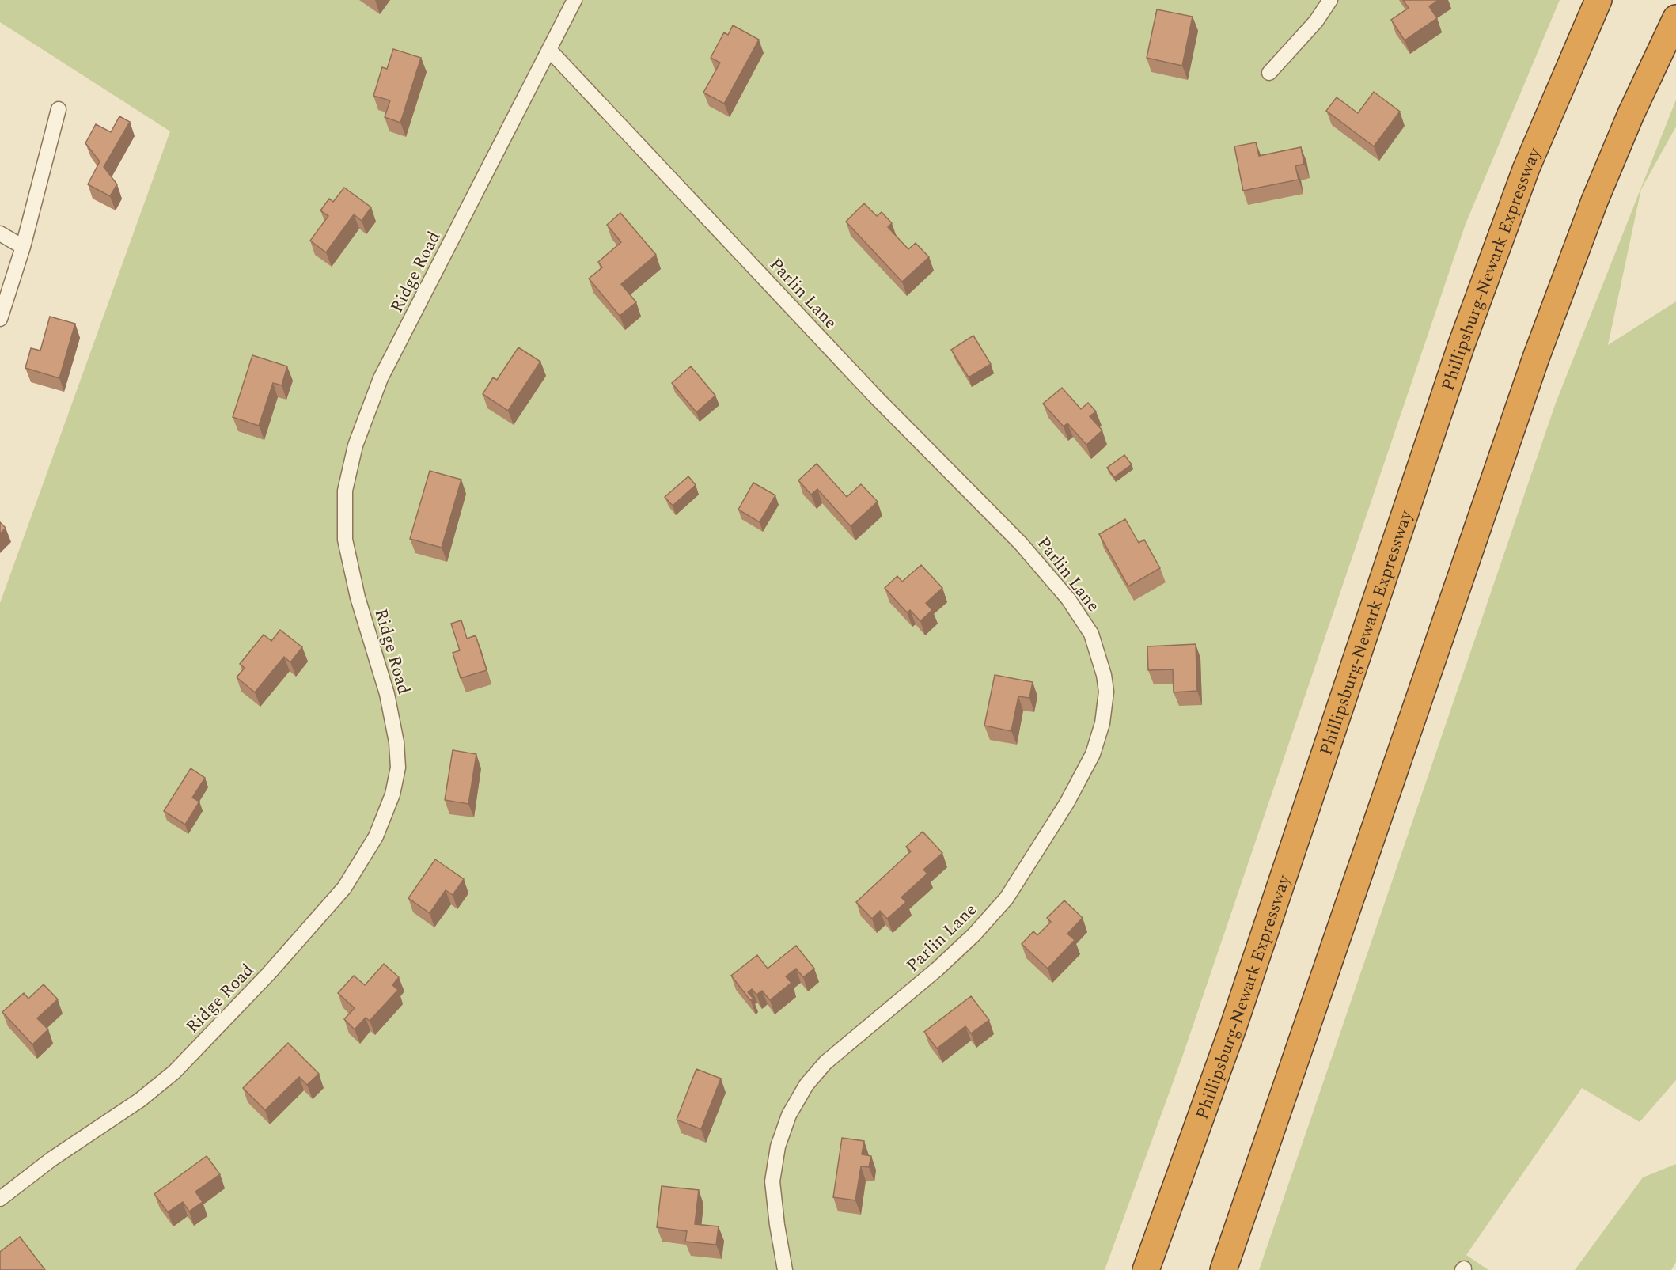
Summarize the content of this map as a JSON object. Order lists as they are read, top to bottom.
{
  "streets": {
    "highway": ["Phillipsburg-Newark Expressway"],
    "street": ["Ridge Road", "Parlin Lane"]
  },
  "crossings": [
    ["Ridge Road", "Parlin Lane"]
  ]
}
